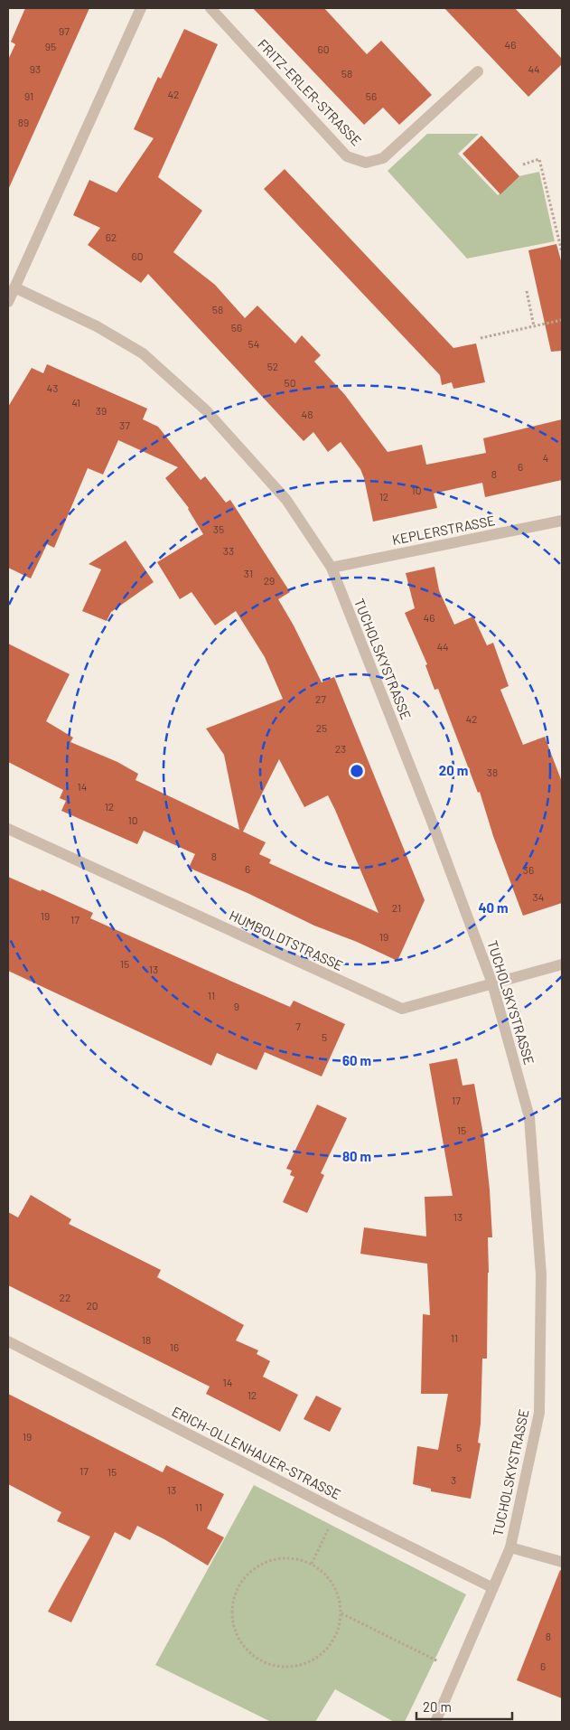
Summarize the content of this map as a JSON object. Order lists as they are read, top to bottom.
{
  "streets": {
    "street": [
      "FRITZ-ERLER-STRASSE",
      "KEPLERSTRASSE",
      "TUCHOLSKYSTRASSE",
      "HUMBOLDTSTRASSE",
      "ERICH-OLLENHAUER-STRASSE"
    ]
  },
  "crossings": [
    ["KEPLERSTRASSE", "TUCHOLSKYSTRASSE"],
    ["TUCHOLSKYSTRASSE", "HUMBOLDTSTRASSE"],
    ["TUCHOLSKYSTRASSE", "ERICH-OLLENHAUER-STRASSE"]
  ],
  "house_numbers": [
    "97",
    "46",
    "95",
    "60",
    "93",
    "44",
    "58",
    "42",
    "91",
    "56",
    "89",
    "62",
    "60",
    "58",
    "56",
    "54",
    "52",
    "50",
    "43",
    "41",
    "39",
    "48",
    "37",
    "4",
    "6",
    "8",
    "10",
    "12",
    "35",
    "33",
    "31",
    "29",
    "46",
    "44",
    "27",
    "42",
    "25",
    "23",
    "38",
    "14",
    "12",
    "10",
    "8",
    "6",
    "36",
    "34",
    "21",
    "19",
    "17",
    "19",
    "15",
    "13",
    "11",
    "9",
    "7",
    "5",
    "17",
    "15",
    "13",
    "22",
    "20",
    "11",
    "18",
    "16",
    "14",
    "12",
    "19",
    "5",
    "17",
    "15",
    "3",
    "13",
    "11",
    "8",
    "6"
  ],
  "scale_bar": "20 m",
  "rings": [
    "20 m",
    "40 m",
    "60 m",
    "80 m"
  ]
}
